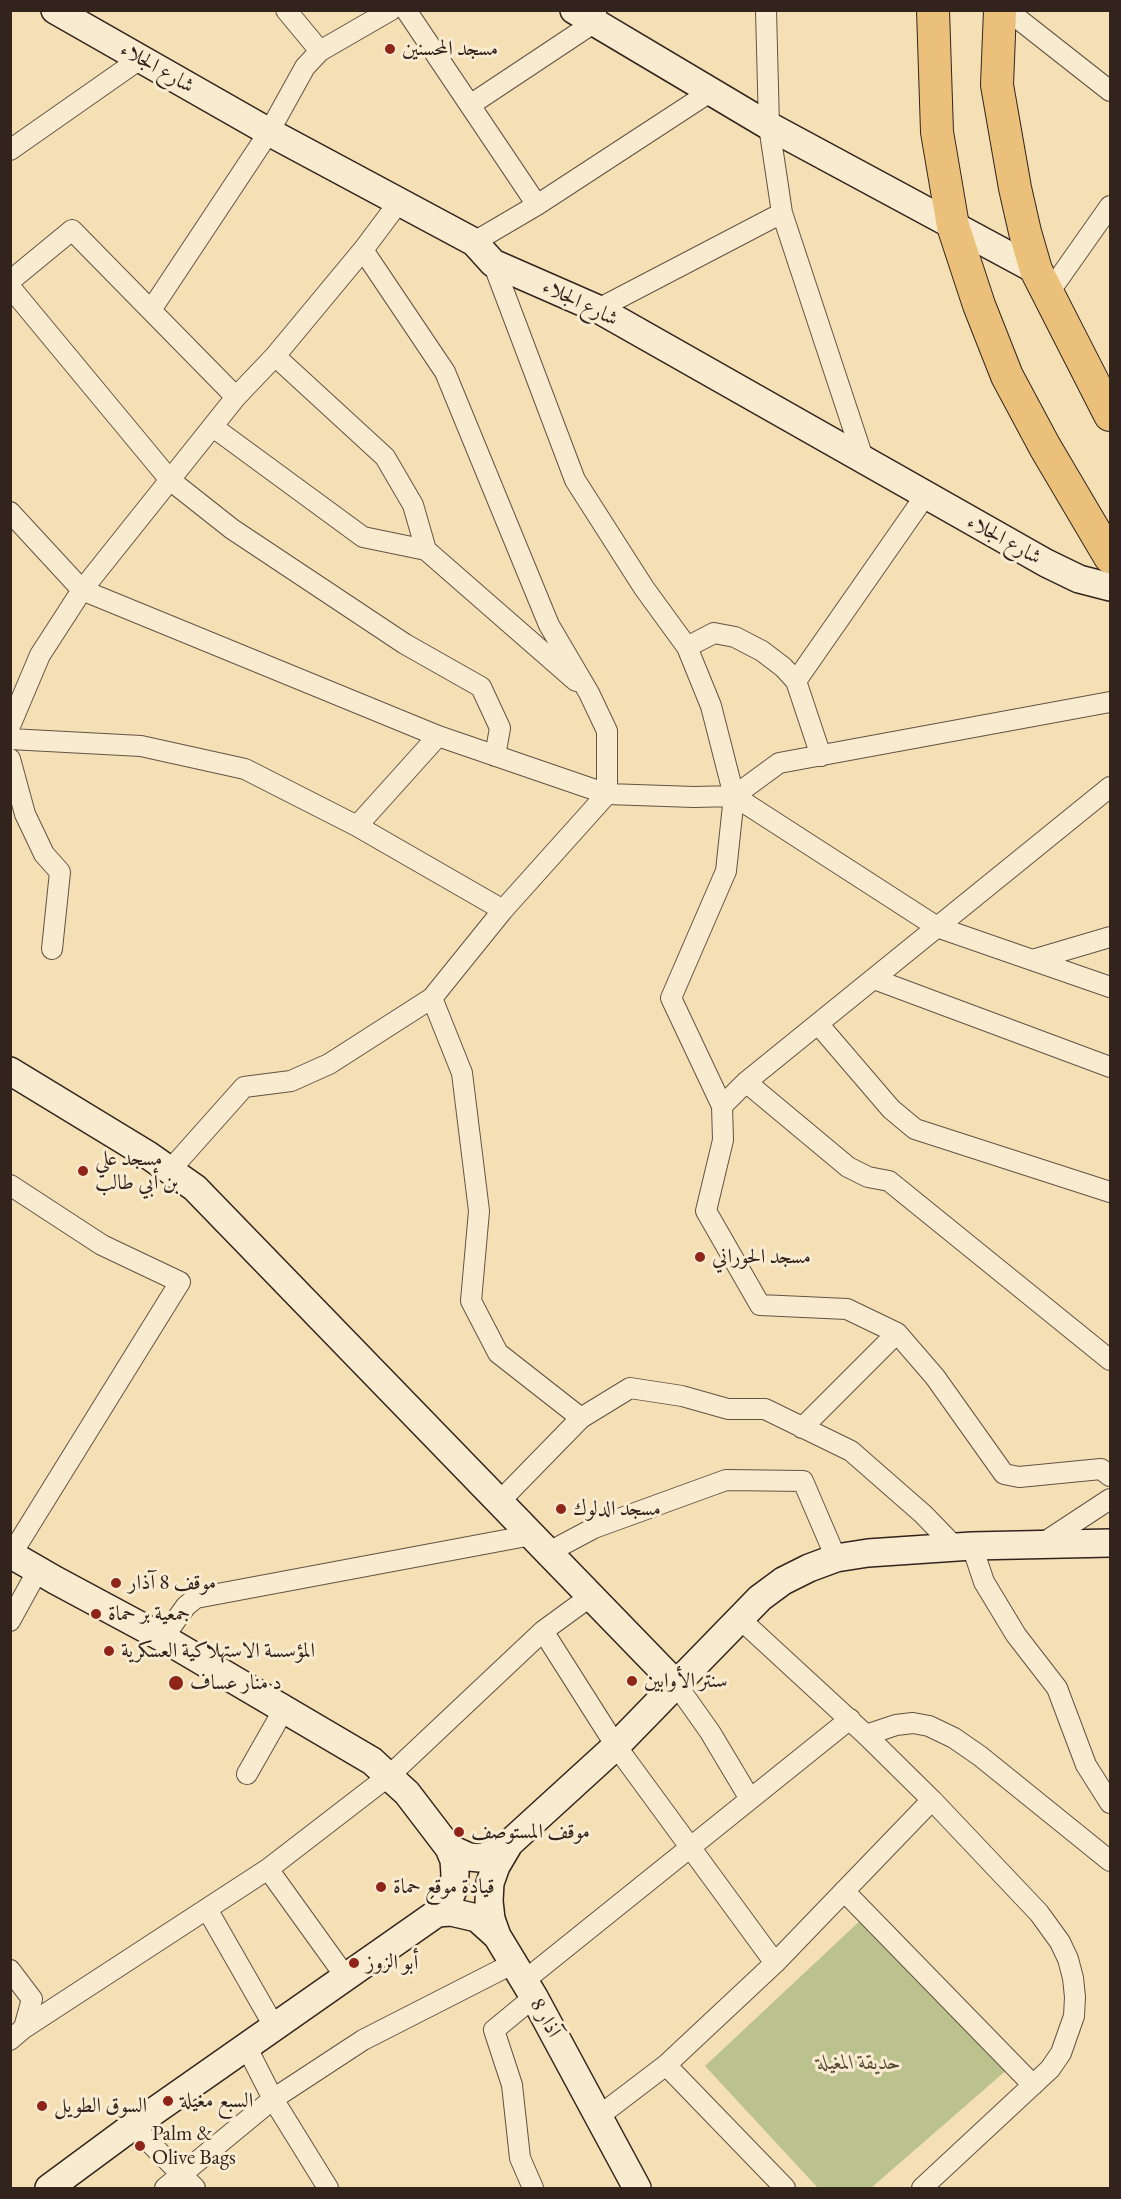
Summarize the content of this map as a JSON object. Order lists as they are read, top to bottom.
{
  "streets": {
    "main road": ["شارع الجلاء", "8 آذار"]
  },
  "parks": ["حديقة المغيلة"],
  "places": [
    "مسجد المحسنين",
    "مسجد علي بن أبي طالب",
    "مسجد الحوراني",
    "مسجد الدلوك",
    "موقف 8 آذار",
    "جمعية بر حماة",
    "المؤسسة الاستهلاكية العسكرية",
    "سنتر الأوابين",
    "د منار عساف",
    "موقف المستوصف",
    "قيادة موقع حماة",
    "أبو الزوز",
    "السبع مغيلة",
    "السوق الطويل",
    "Palm & Olive Bags"
  ]
}
